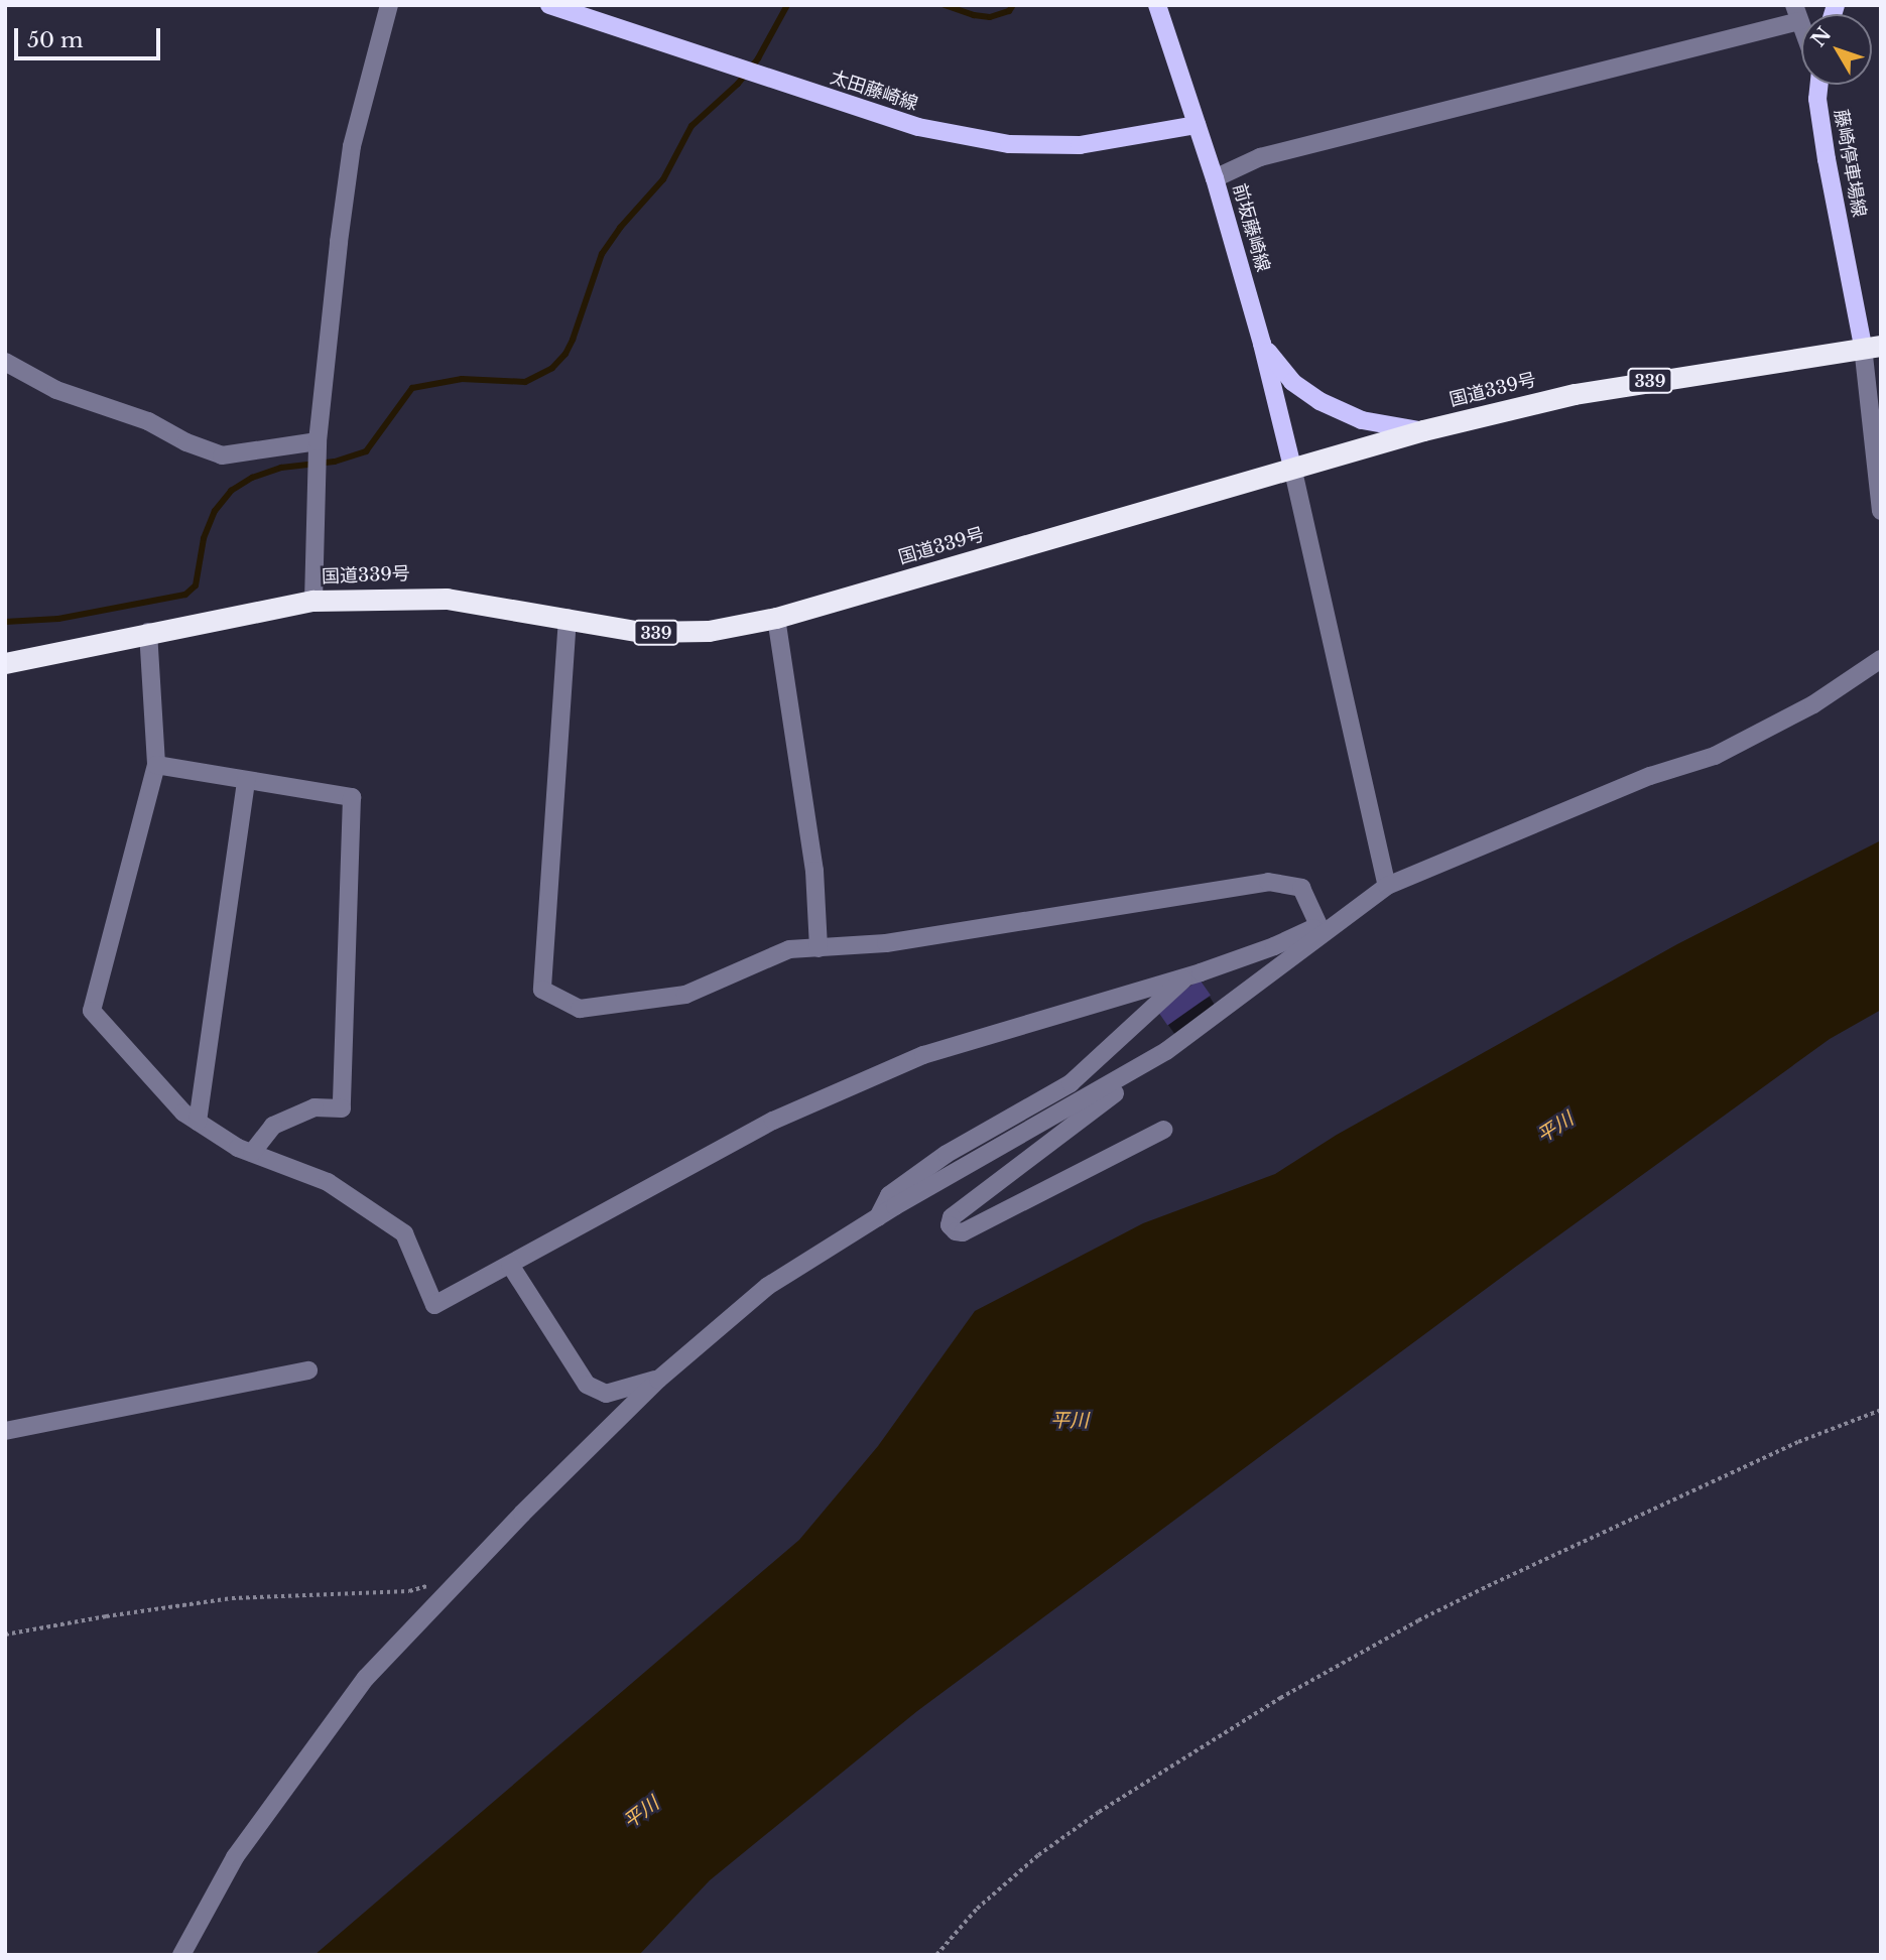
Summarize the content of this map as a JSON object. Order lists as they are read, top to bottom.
{
  "streets": {
    "highway": ["339", "国道339号"],
    "main road": ["太田藤崎線", "藤崎停車場線", "前坂藤崎線"]
  },
  "crossings": [
    ["太田藤崎線", "前坂藤崎線"],
    ["藤崎停車場線", "国道339号"],
    ["前坂藤崎線", "国道339号"]
  ],
  "water": ["平川"],
  "scale_bar": "50 m",
  "north": "top left"
}
